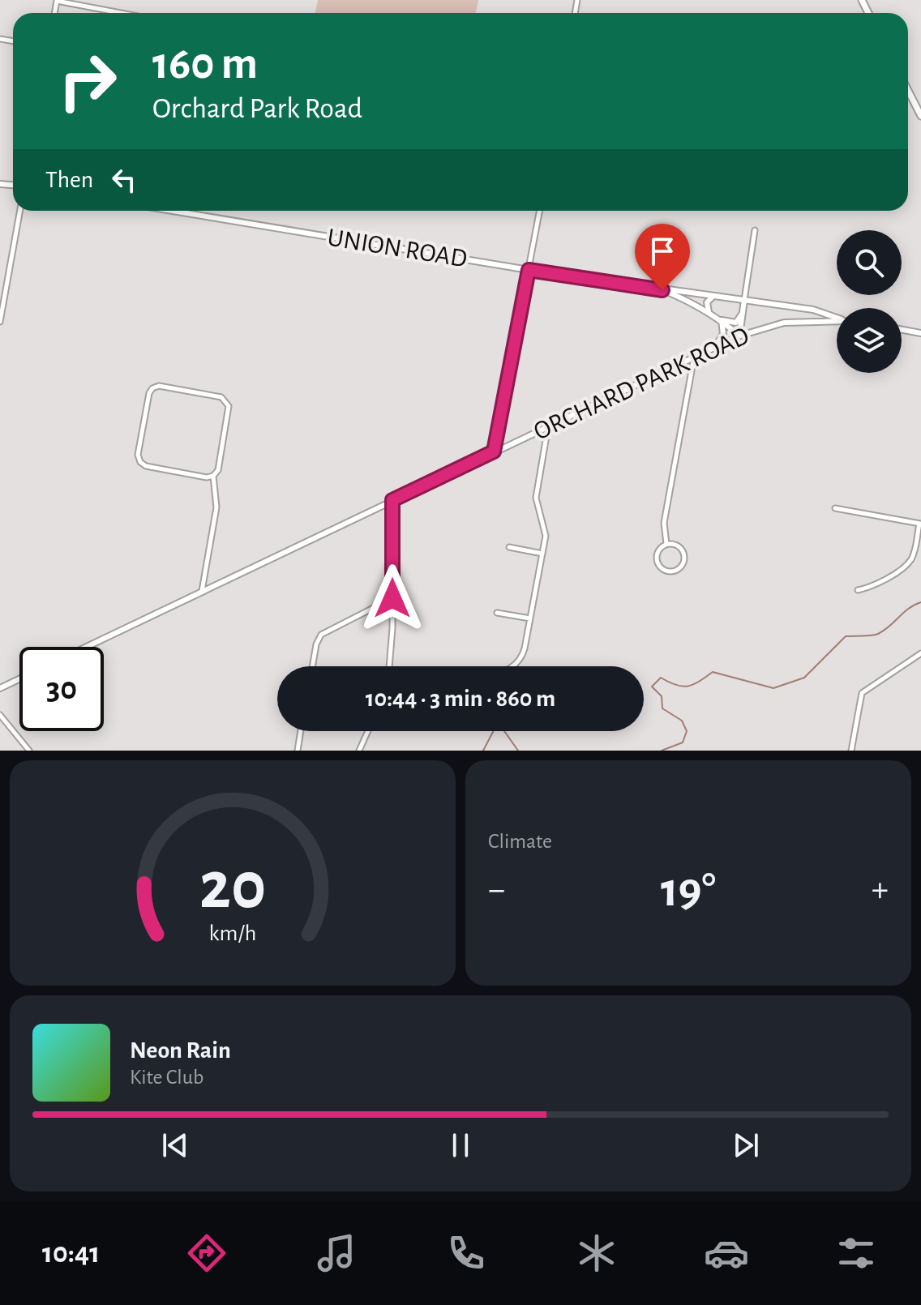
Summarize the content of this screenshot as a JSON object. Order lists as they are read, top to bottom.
{
  "streets": {
    "main road": ["UNION ROAD", "ORCHARD PARK ROAD"]
  },
  "crossings": [
    ["UNION ROAD", "ORCHARD PARK ROAD"]
  ],
  "page": {
    "turn": ["160 m", "Orchard Park Road"],
    "then": "Then",
    "limit": "30",
    "trip": "10:44 · 3 min · 860 m",
    "tile": "Climate",
    "heat": ["−", "19°", "+"],
    "song": ["Neon Rain", "Kite Club"],
    "tabs": "10:41",
    "gauge": ["20", "km/h"]
  }
}
